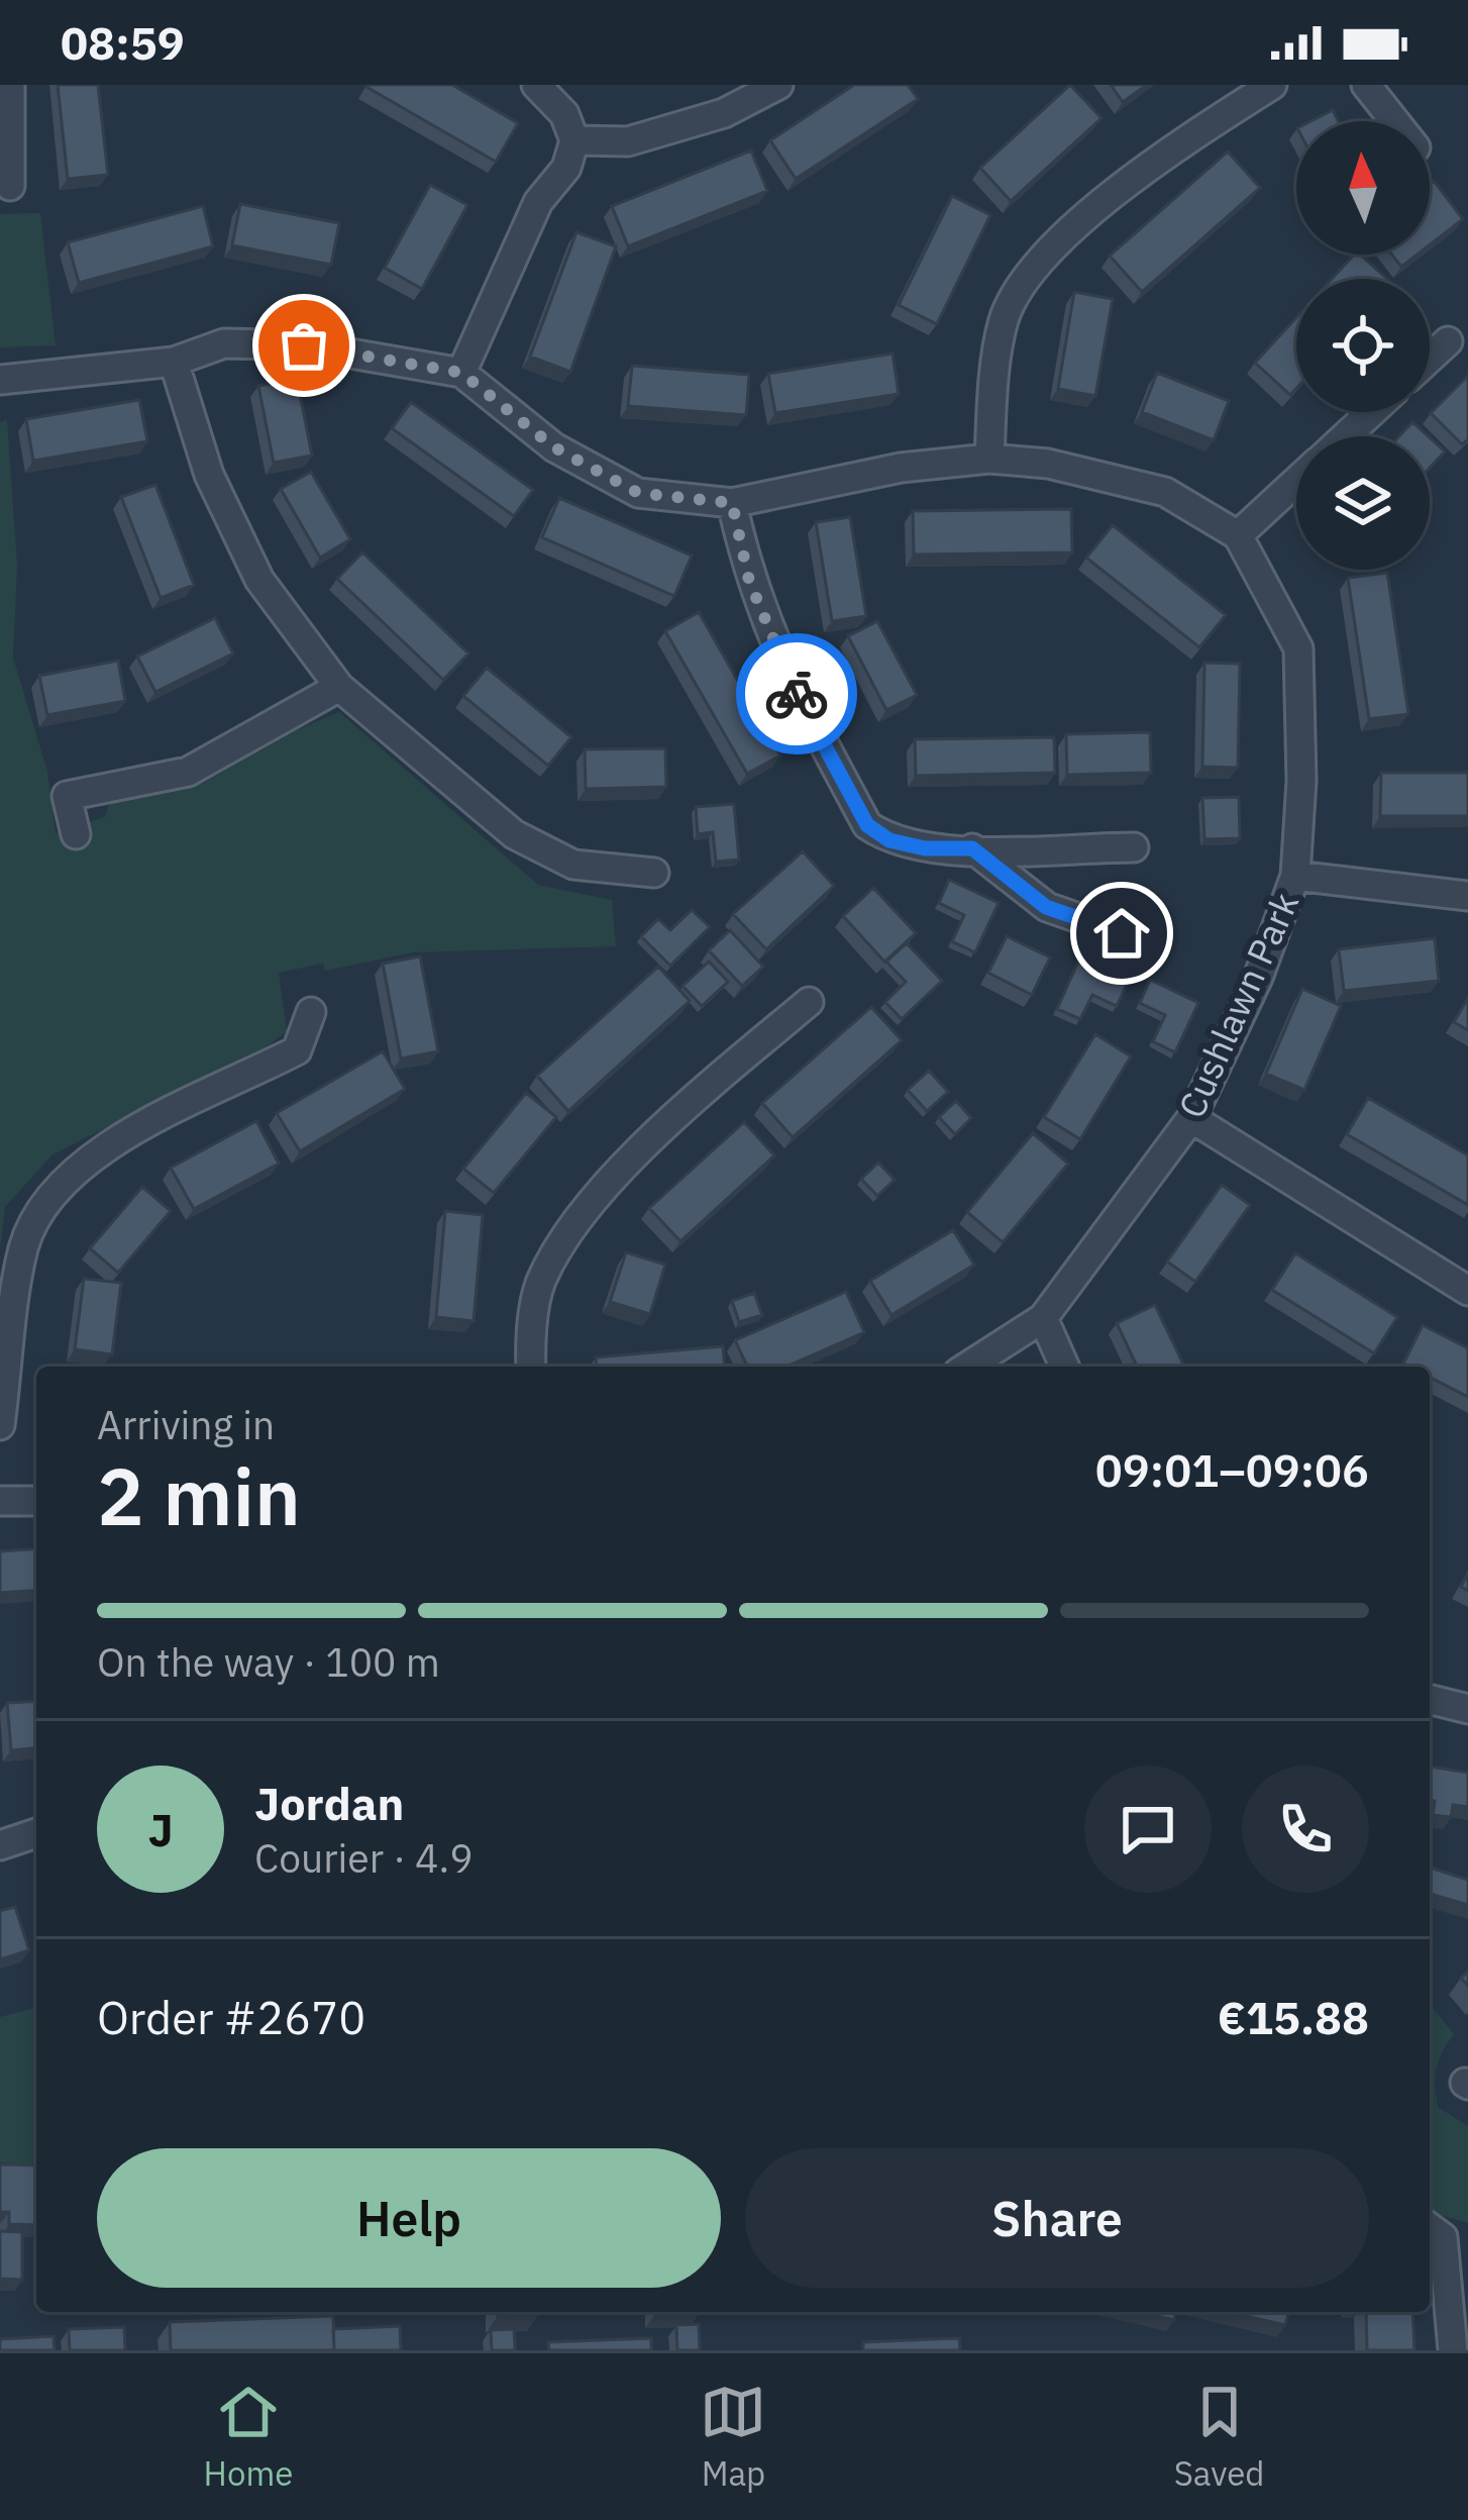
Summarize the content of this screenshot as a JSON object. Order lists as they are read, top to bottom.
{
  "streets": {
    "street": ["Cushlawn Park"]
  },
  "north": "top",
  "page": {
    "status": "08:59",
    "heading": ["2 min", "Arriving in", "09:01–09:06"],
    "panel": [
      "Jordan",
      "Courier · 4.9",
      "Order #2670",
      "€15.88"
    ],
    "bar": "On the way · 100 m",
    "round": "J",
    "buttons": ["Help", "Share"],
    "tabs": ["Home", "Map", "Saved"]
  }
}
